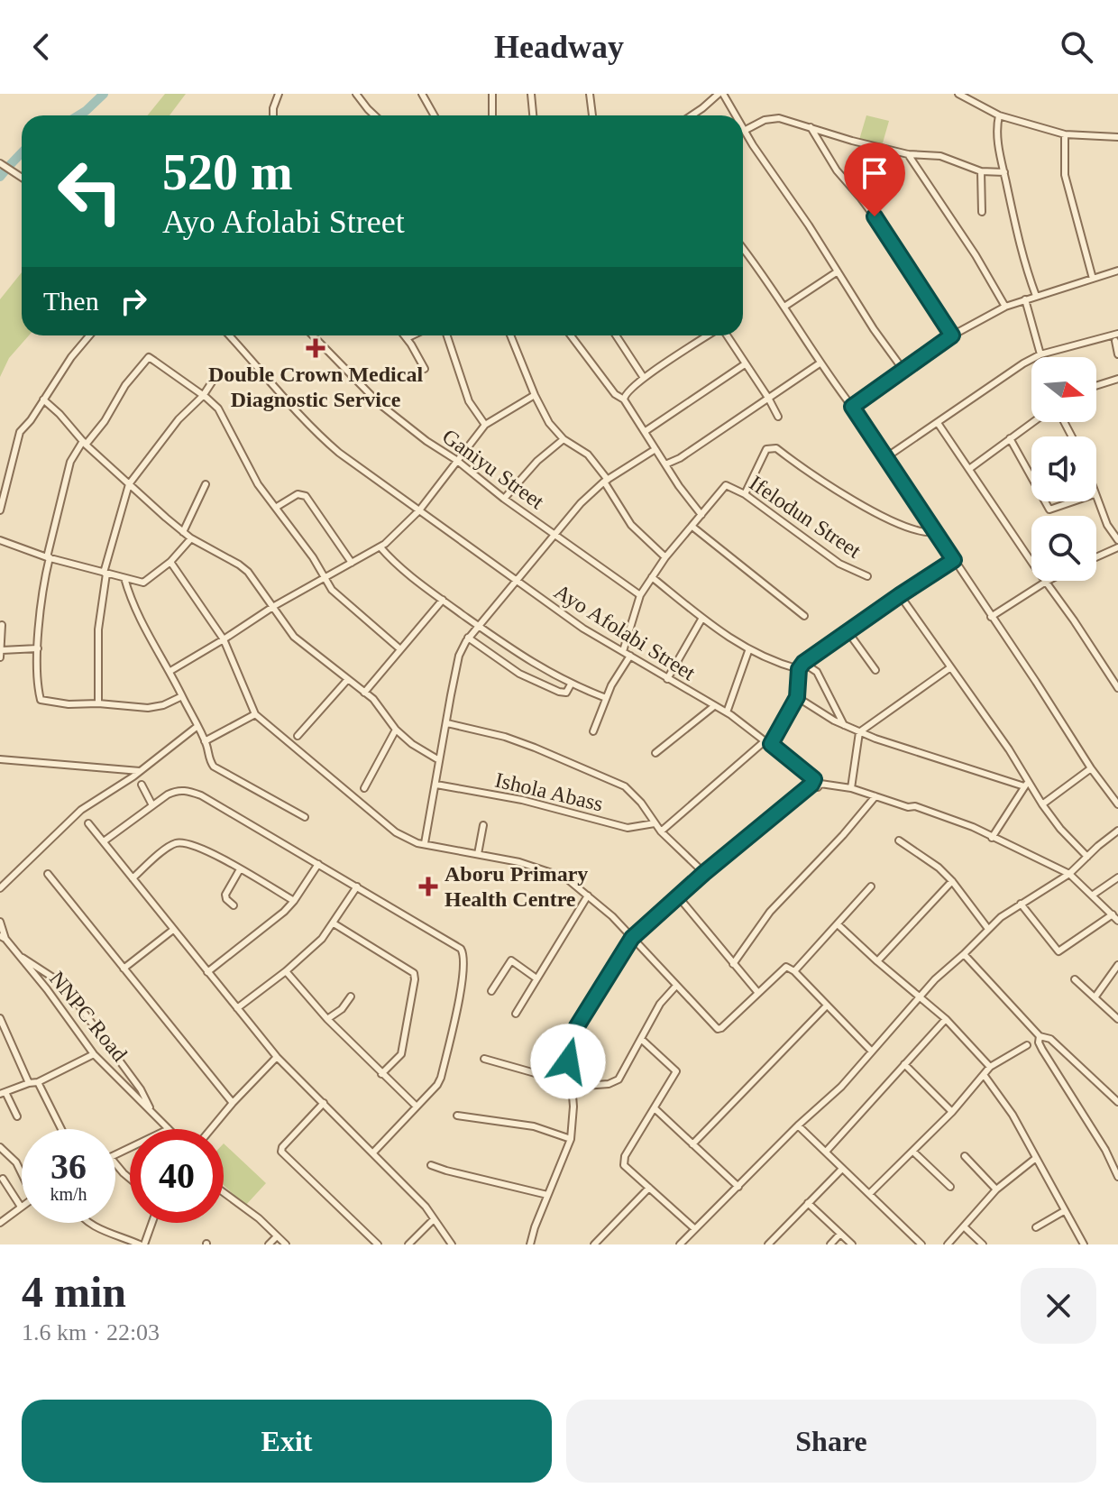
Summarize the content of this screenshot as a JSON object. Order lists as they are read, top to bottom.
{
  "streets": {
    "street": [
      "Ganiyu Street",
      "Ifelodun Street",
      "Ayo Afolabi Street",
      "Ishola Abass",
      "NNPC Road"
    ]
  },
  "places": {
    "health": ["Double Crown Medical Diagnostic Service", "Aboru Primary Health Centre"]
  },
  "north": "right",
  "page": {
    "header": "Headway",
    "turn": ["520 m", "Ayo Afolabi Street"],
    "then": "Then",
    "speed": "36 km/h",
    "limit": "40",
    "heading": ["4 min", "1.6 km · 22:03"],
    "buttons": ["Exit", "Share"]
  }
}
